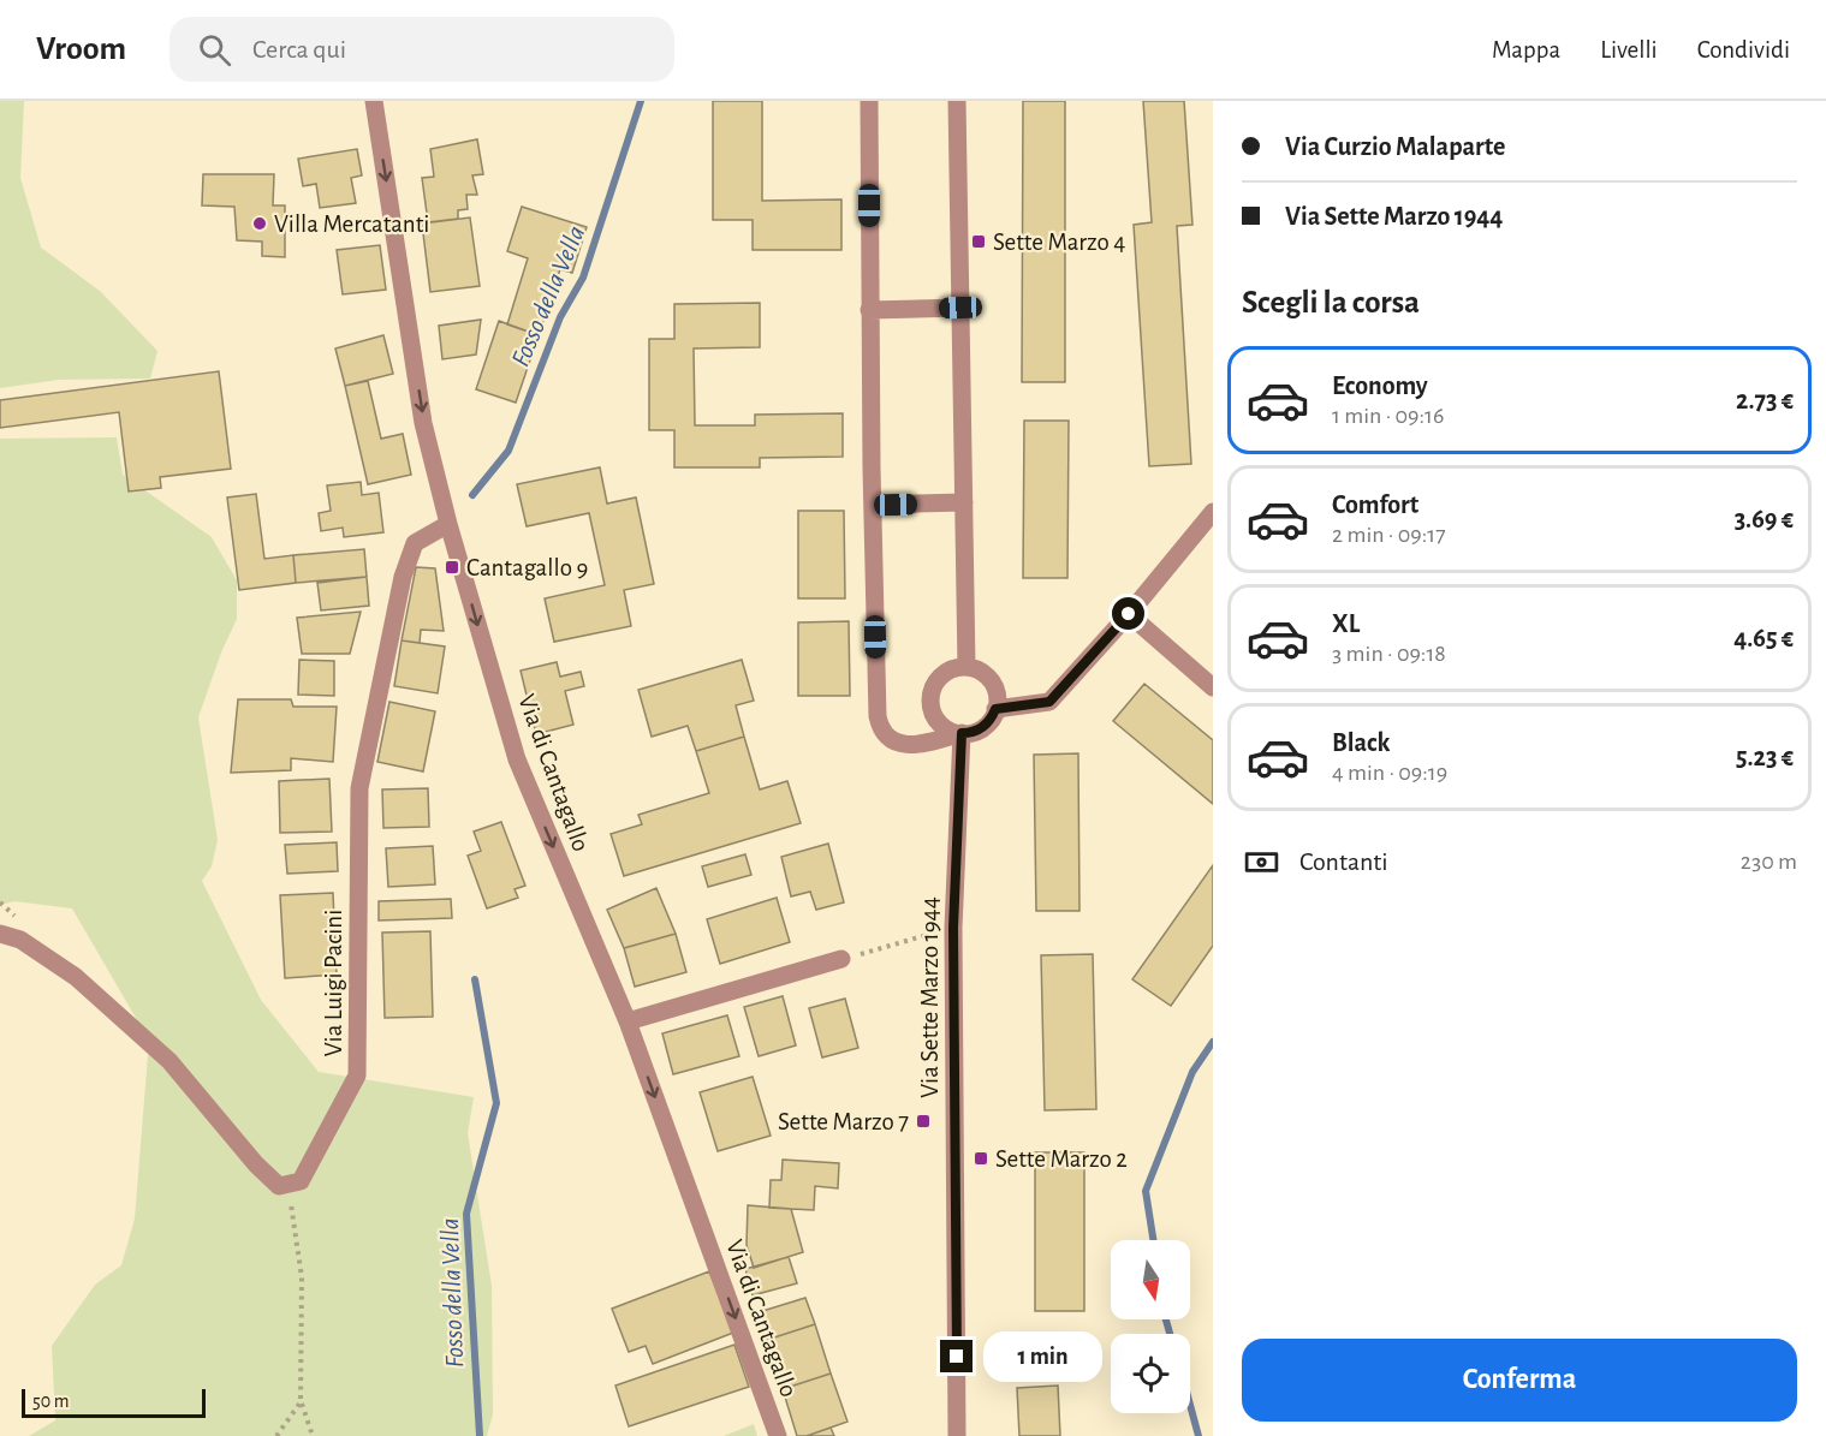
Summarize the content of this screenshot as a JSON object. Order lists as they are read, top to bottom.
{
  "streets": {
    "street": ["Via di Cantagallo", "Via Luigi Pacini", "Via Sette Marzo 1944"]
  },
  "crossings": [
    ["Via di Cantagallo", "Via Luigi Pacini"]
  ],
  "one_way": ["Via di Cantagallo"],
  "water": ["Fosso della Vella"],
  "places": {
    "other": ["Villa Mercatanti"],
    "transit": [
      "Sette Marzo 4",
      "Cantagallo 9",
      "Sette Marzo 7",
      "Sette Marzo 2"
    ]
  },
  "scale_bar": "50 m",
  "north": "bottom",
  "page": {
    "header": "Vroom",
    "search": "Cerca qui",
    "nav": ["Mappa", "Livelli", "Condividi"],
    "banner": ["Via Curzio Malaparte", "Via Sette Marzo 1944"],
    "heading": "Scegli la corsa",
    "list": [
      {
        "name": "Economy",
        "note": "1 min · 09:16",
        "value": "2.73 €"
      },
      {
        "name": "Comfort",
        "note": "2 min · 09:17",
        "value": "3.69 €"
      },
      {
        "name": "XL",
        "note": "3 min · 09:18",
        "value": "4.65 €"
      },
      {
        "name": "Black",
        "note": "4 min · 09:19",
        "value": "5.23 €"
      }
    ],
    "pay": ["Contanti", "230 m"],
    "buttons": "Conferma",
    "bubble": "1 min",
    "scale": "50 m"
  }
}
